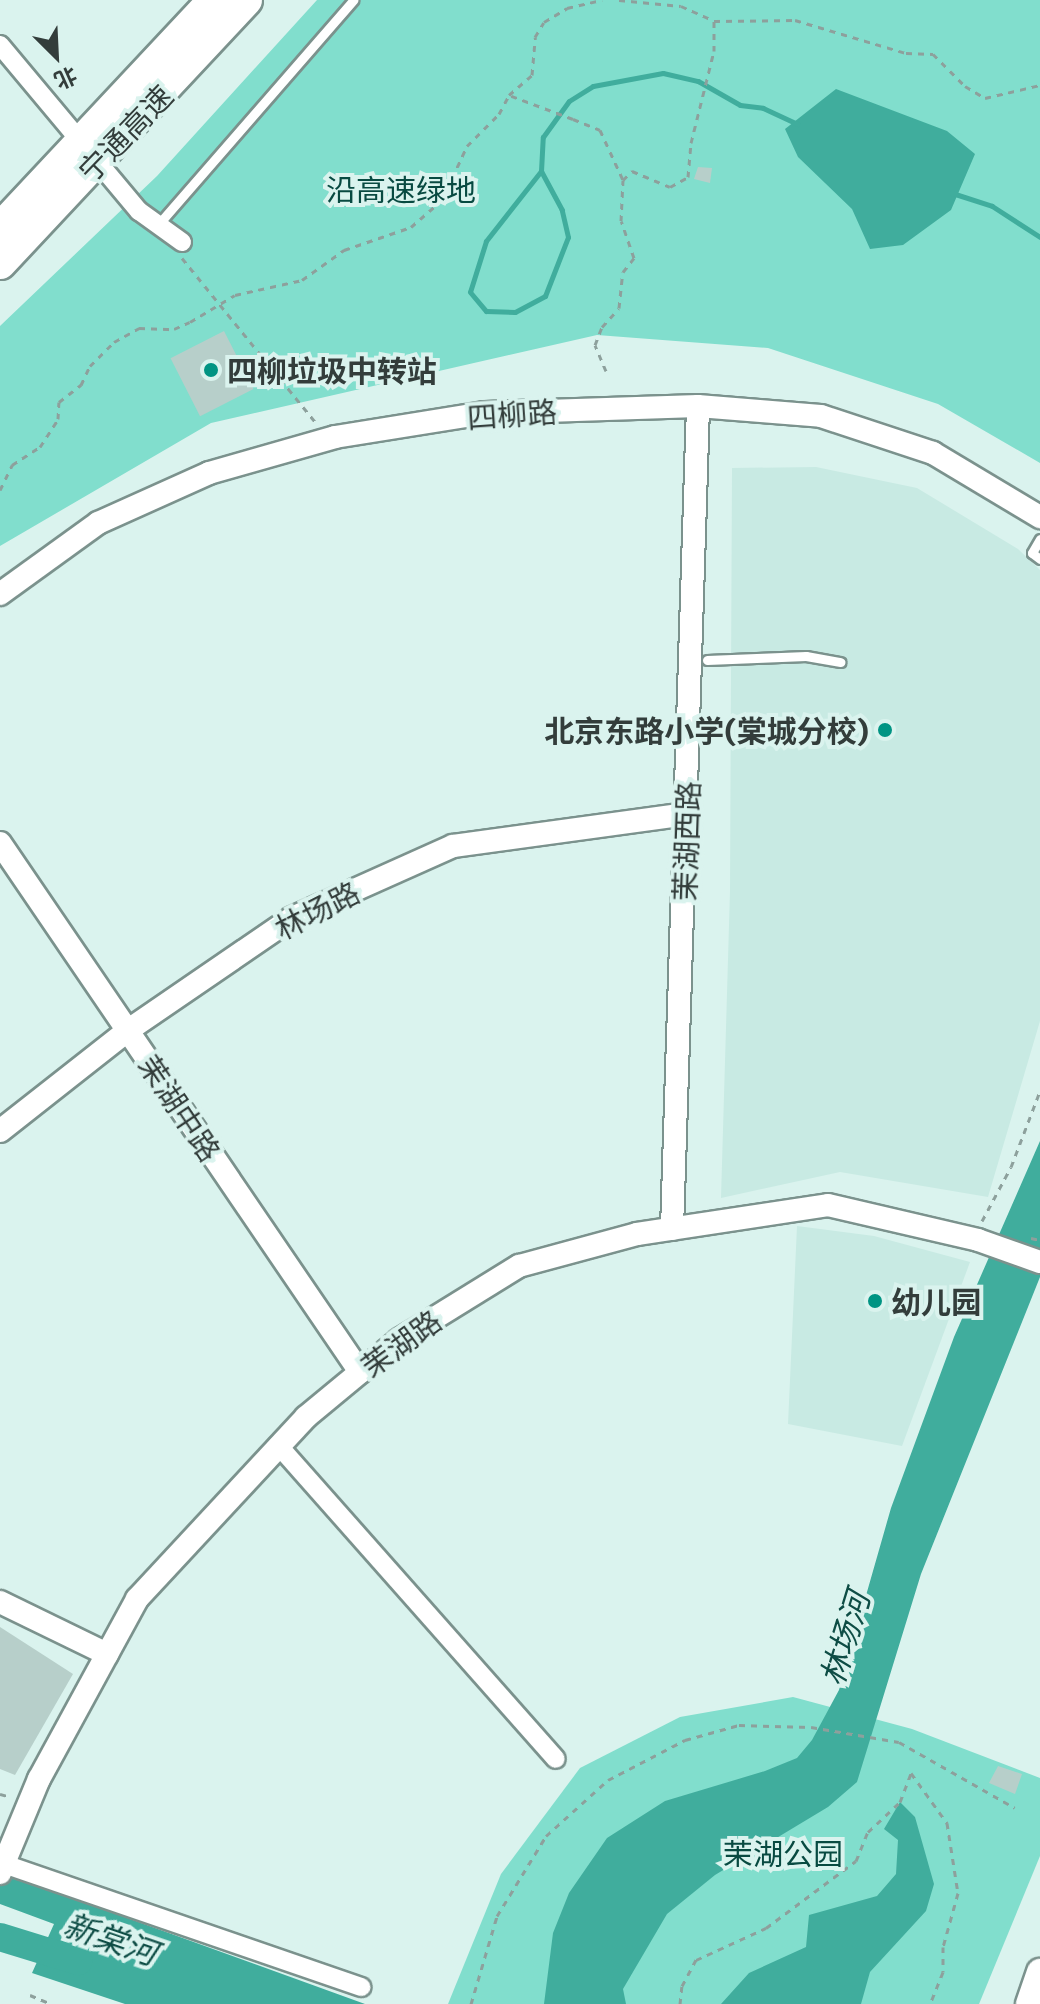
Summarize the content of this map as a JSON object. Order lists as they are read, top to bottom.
{
  "streets": {
    "highway": ["宁通高速"],
    "street": [
      "四柳路",
      "茉湖西路",
      "林场路",
      "茉湖中路",
      "茉湖路"
    ]
  },
  "crossings": [
    ["四柳路", "茉湖西路"],
    ["茉湖西路", "林场路"],
    ["茉湖西路", "茉湖路"],
    ["林场路", "茉湖中路"],
    ["茉湖中路", "茉湖路"]
  ],
  "water": ["林场河", "新棠河"],
  "parks": ["沿高速绿地", "茉湖公园"],
  "places": ["四柳垃圾中转站", "北京东路小学(棠城分校)", "幼儿园"],
  "north": "bottom right"
}
